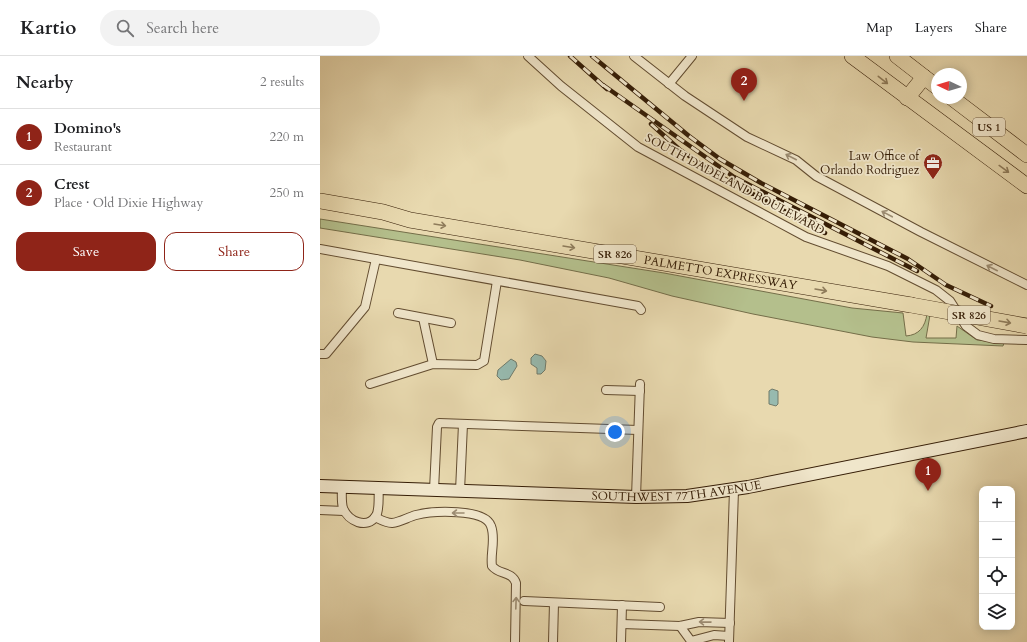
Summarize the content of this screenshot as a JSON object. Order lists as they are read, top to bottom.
{
  "streets": {
    "highway": ["US 1", "SR 826", "PALMETTO EXPRESSWAY"],
    "street": ["SOUTH DADELAND BOULEVARD", "SOUTHWEST 77TH AVENUE"]
  },
  "one_way": ["PALMETTO EXPRESSWAY"],
  "places": {
    "office": ["Law Office of Orlando Rodriguez"]
  },
  "north": "left",
  "page": {
    "header": "Kartio",
    "search": "Search here",
    "nav": ["Map", "Layers", "Share"],
    "heading": ["Nearby", "2 results"],
    "pins": ["2", "1"],
    "list": [
      {
        "mark": "1",
        "name": "Domino's",
        "note": "Restaurant",
        "value": "220 m"
      },
      {
        "mark": "2",
        "name": "Crest",
        "note": "Place · Old Dixie Highway",
        "value": "250 m"
      }
    ],
    "buttons": ["Save", "Share"],
    "map_buttons": ["+", "−"]
  }
}
